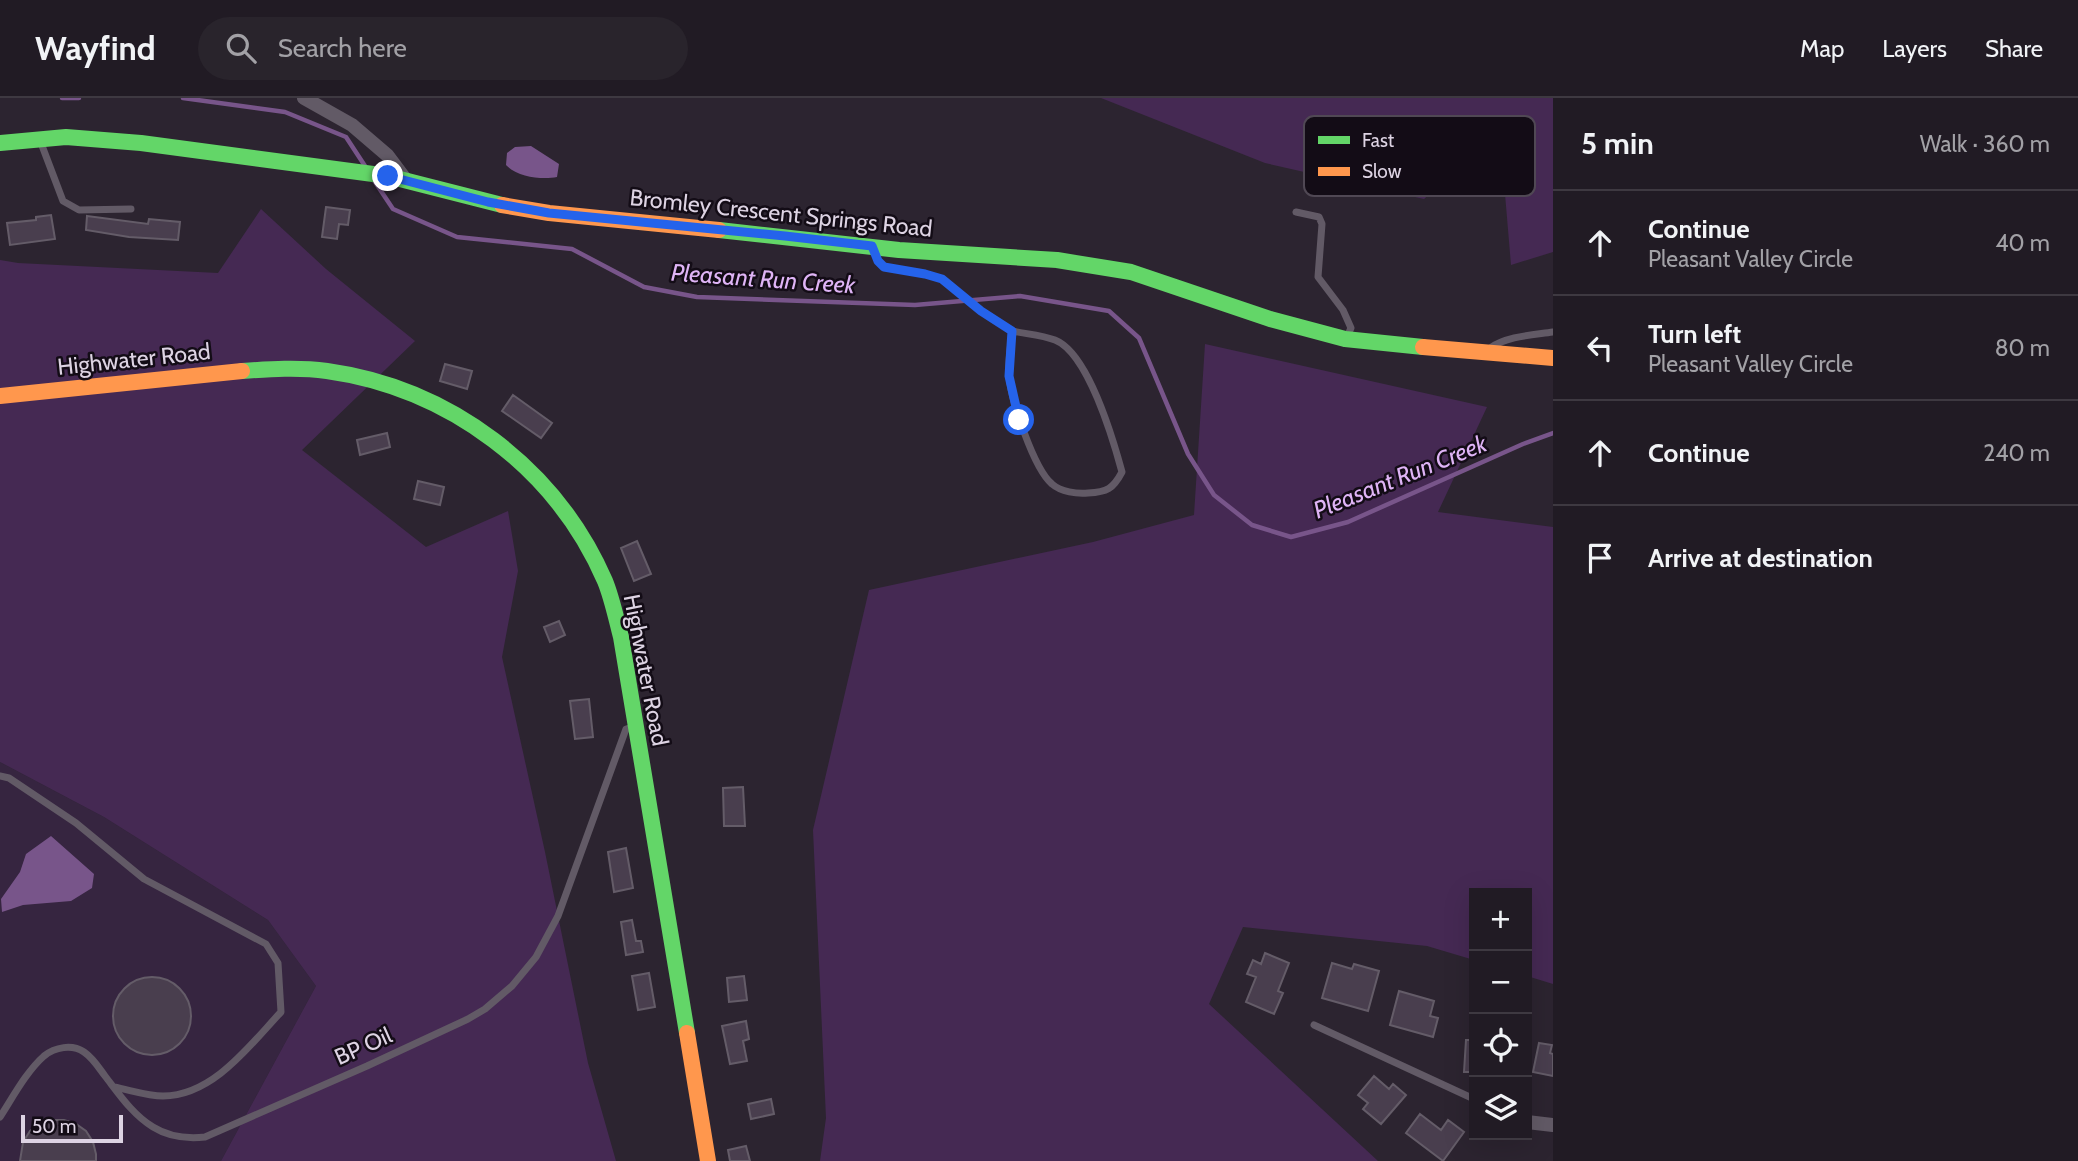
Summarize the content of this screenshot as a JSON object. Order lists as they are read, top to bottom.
{
  "streets": {
    "street": ["Bromley Crescent Springs Road", "Highwater Road"],
    "lane": ["BP Oil"]
  },
  "crossings": [
    ["Highwater Road", "BP Oil"]
  ],
  "water": ["Pleasant Run Creek"],
  "legend": ["Fast", "Slow"],
  "scale_bar": "50 m",
  "page": {
    "header": "Wayfind",
    "search": "Search here",
    "nav": ["Map", "Layers", "Share"],
    "heading": ["5 min", "Walk · 360 m"],
    "list": [
      ["Continue", "Pleasant Valley Circle", "40 m"],
      ["Turn left", "Pleasant Valley Circle", "80 m"],
      ["Continue", "240 m"],
      "Arrive at destination"
    ],
    "map_buttons": ["+", "−"],
    "scale": "50 m"
  }
}
